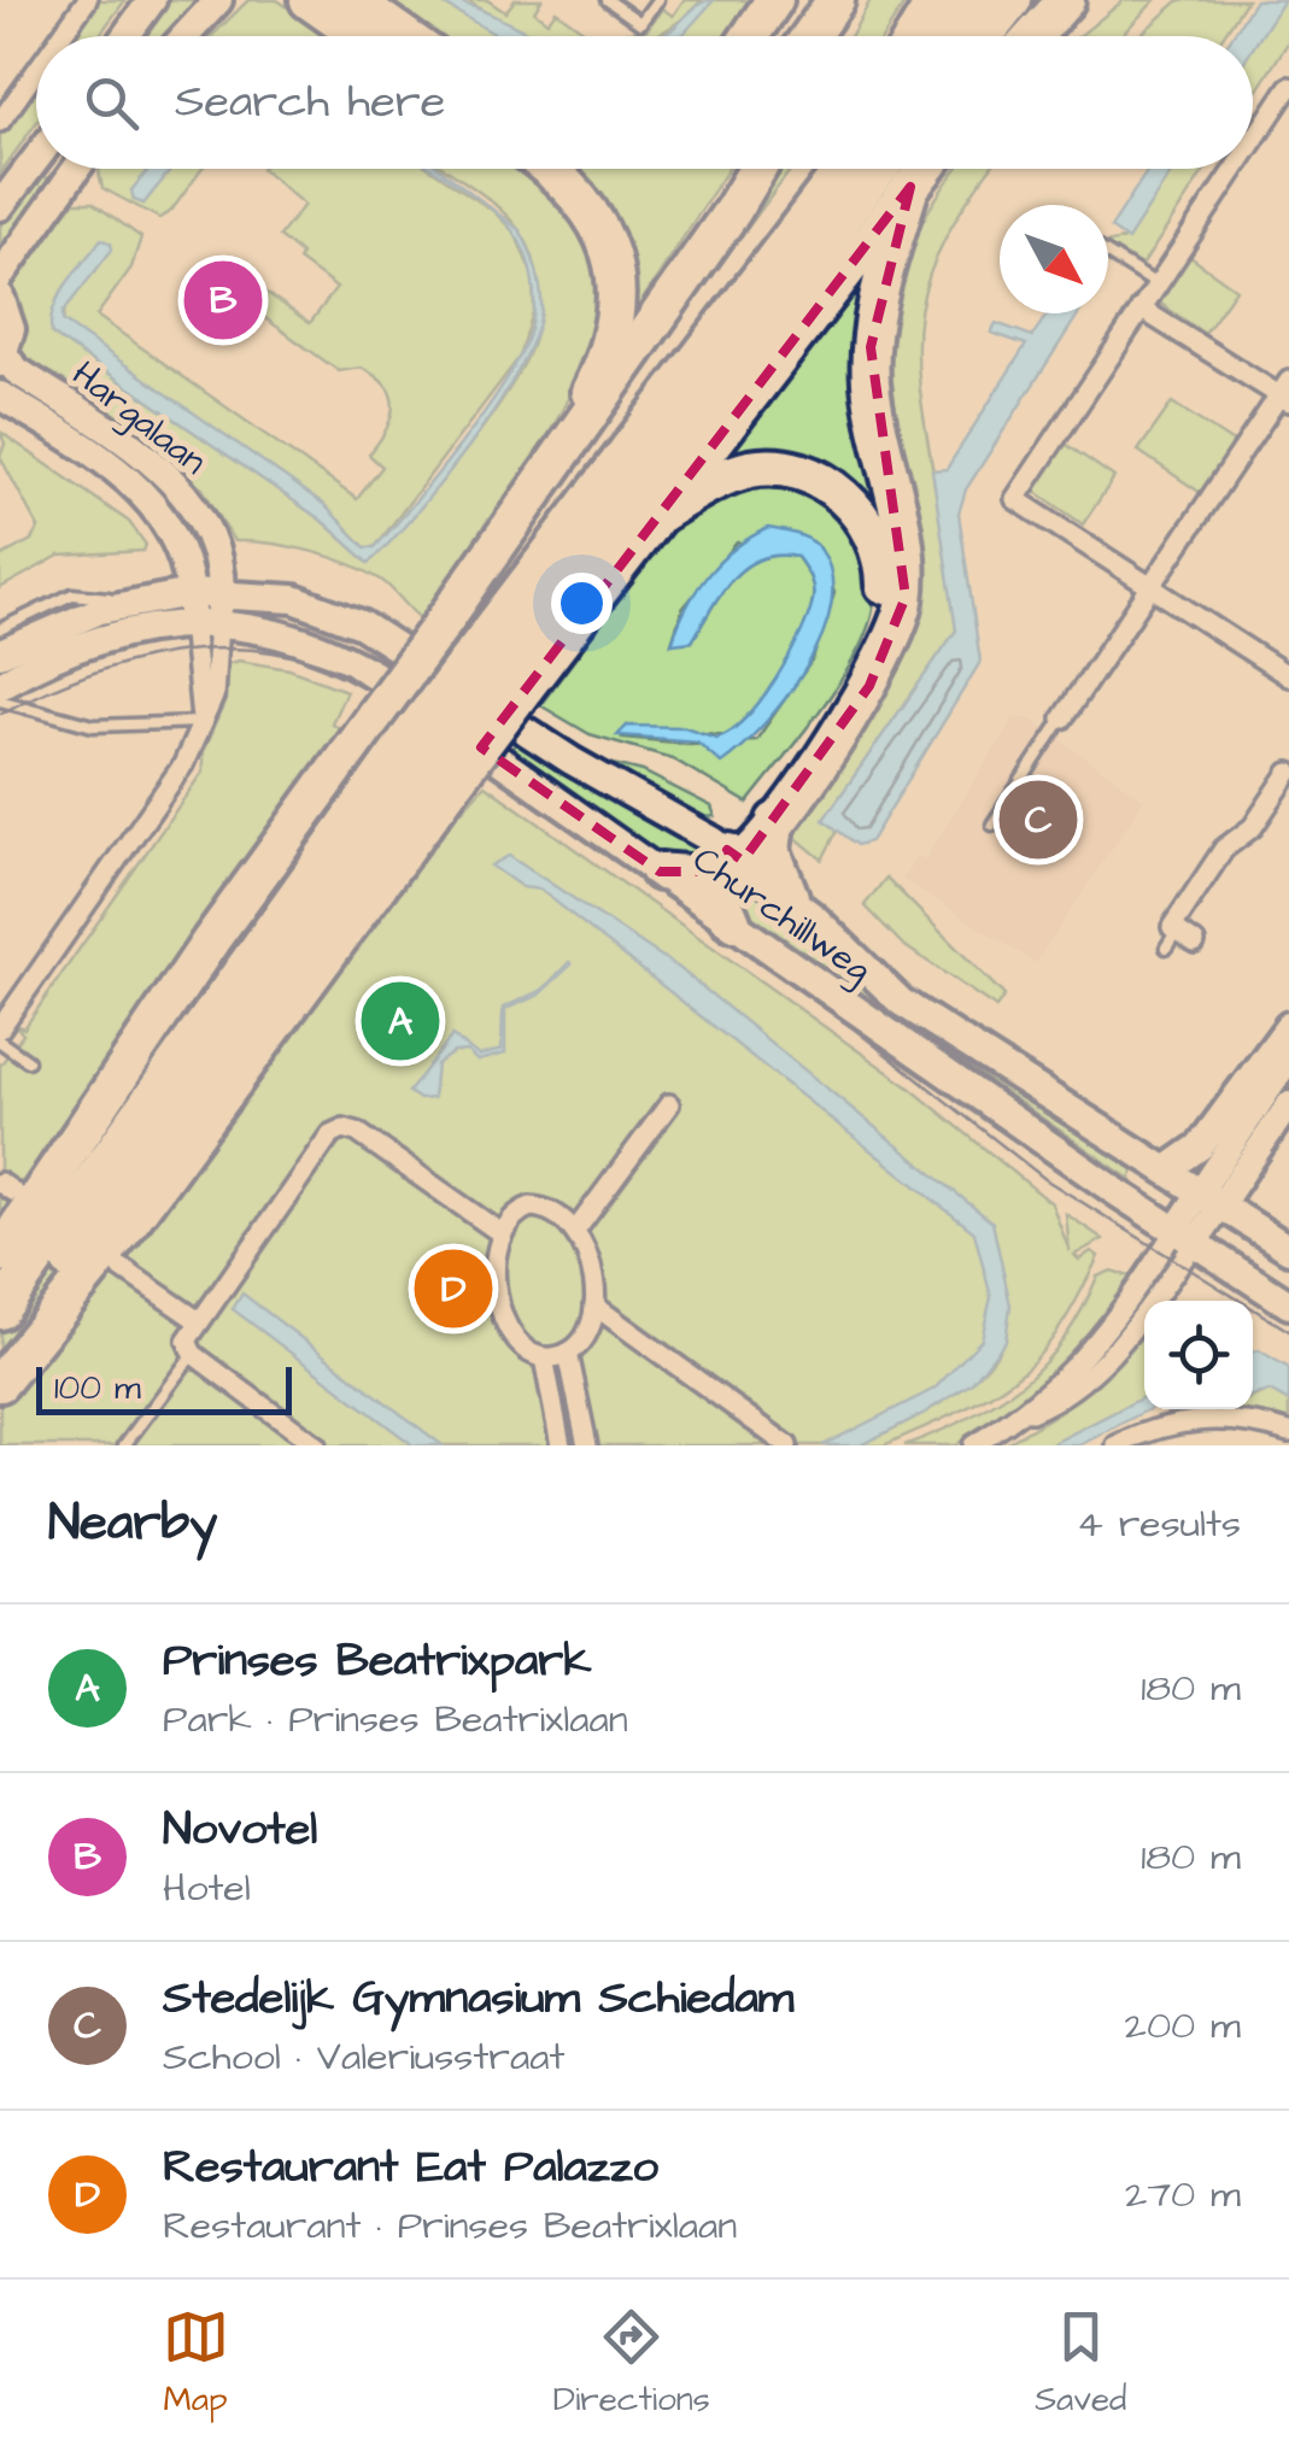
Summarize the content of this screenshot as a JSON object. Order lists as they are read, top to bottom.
{
  "streets": {
    "main road": ["Hargalaan", "Churchillweg"]
  },
  "crossings": [
    ["Hargalaan", "Churchillweg"]
  ],
  "scale_bar": "100 m",
  "north": "bottom right",
  "page": {
    "search": "Search here",
    "pins": [
      "B",
      "C",
      "A",
      "D"
    ],
    "scale": "100 m",
    "heading": ["Nearby", "4 results"],
    "list": [
      {
        "mark": "A",
        "name": "Prinses Beatrixpark",
        "note": "Park · Prinses Beatrixlaan",
        "value": "180 m"
      },
      {
        "mark": "B",
        "name": "Novotel",
        "note": "Hotel",
        "value": "180 m"
      },
      {
        "mark": "C",
        "name": "Stedelijk Gymnasium Schiedam",
        "note": "School · Valeriusstraat",
        "value": "200 m"
      },
      {
        "mark": "D",
        "name": "Restaurant Eat Palazzo",
        "note": "Restaurant · Prinses Beatrixlaan",
        "value": "270 m"
      }
    ],
    "nav": ["Map", "Directions", "Saved"]
  }
}
